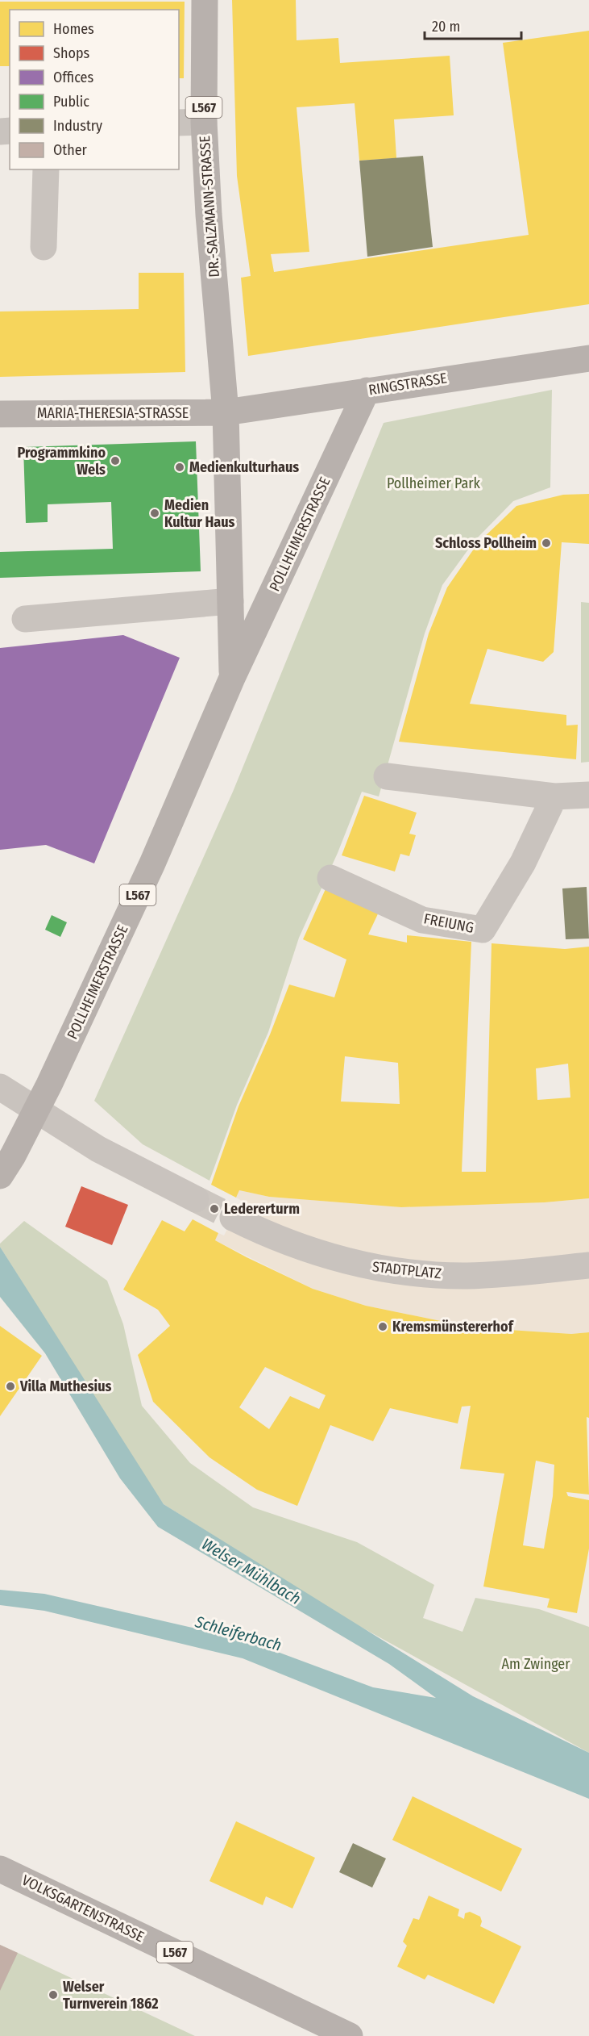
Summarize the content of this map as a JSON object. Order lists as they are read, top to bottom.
{
  "streets": {
    "main road": [
      "L567",
      "DR.-SALZMANN-STRASSE",
      "RINGSTRASSE",
      "MARIA-THERESIA-STRASSE",
      "POLLHEIMERSTRASSE",
      "VOLKSGARTENSTRASSE"
    ],
    "street": ["FREIUNG", "STADTPLATZ"]
  },
  "crossings": [
    ["DR.-SALZMANN-STRASSE", "RINGSTRASSE"],
    ["DR.-SALZMANN-STRASSE", "MARIA-THERESIA-STRASSE"],
    ["DR.-SALZMANN-STRASSE", "POLLHEIMERSTRASSE"],
    ["RINGSTRASSE", "MARIA-THERESIA-STRASSE"],
    ["RINGSTRASSE", "POLLHEIMERSTRASSE"],
    ["MARIA-THERESIA-STRASSE", "POLLHEIMERSTRASSE"]
  ],
  "water": ["Welser Mühlbach", "Schleiferbach"],
  "parks": ["Pollheimer Park", "Am Zwinger"],
  "places": [
    "Programmkino Wels",
    "Medienkulturhaus",
    "Medien Kultur Haus",
    "Schloss Pollheim",
    "Ledererturm",
    "Kremsmünstererhof",
    "Villa Muthesius",
    "Welser Turnverein 1862"
  ],
  "legend": [
    "Homes",
    "Shops",
    "Offices",
    "Public",
    "Industry",
    "Other"
  ],
  "scale_bar": "20 m"
}
